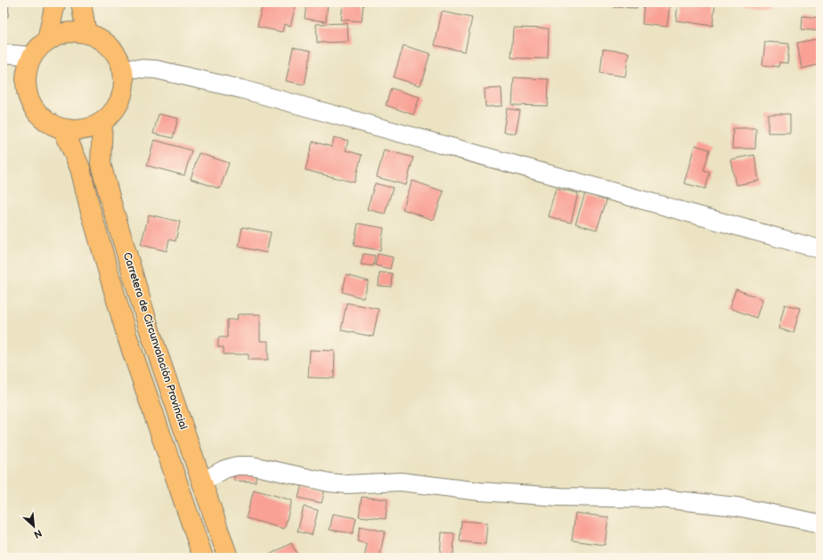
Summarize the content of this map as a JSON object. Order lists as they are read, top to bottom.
{
  "streets": {
    "highway": ["Carretera de Circunvalación Provincial"]
  },
  "north": "bottom right"
}
